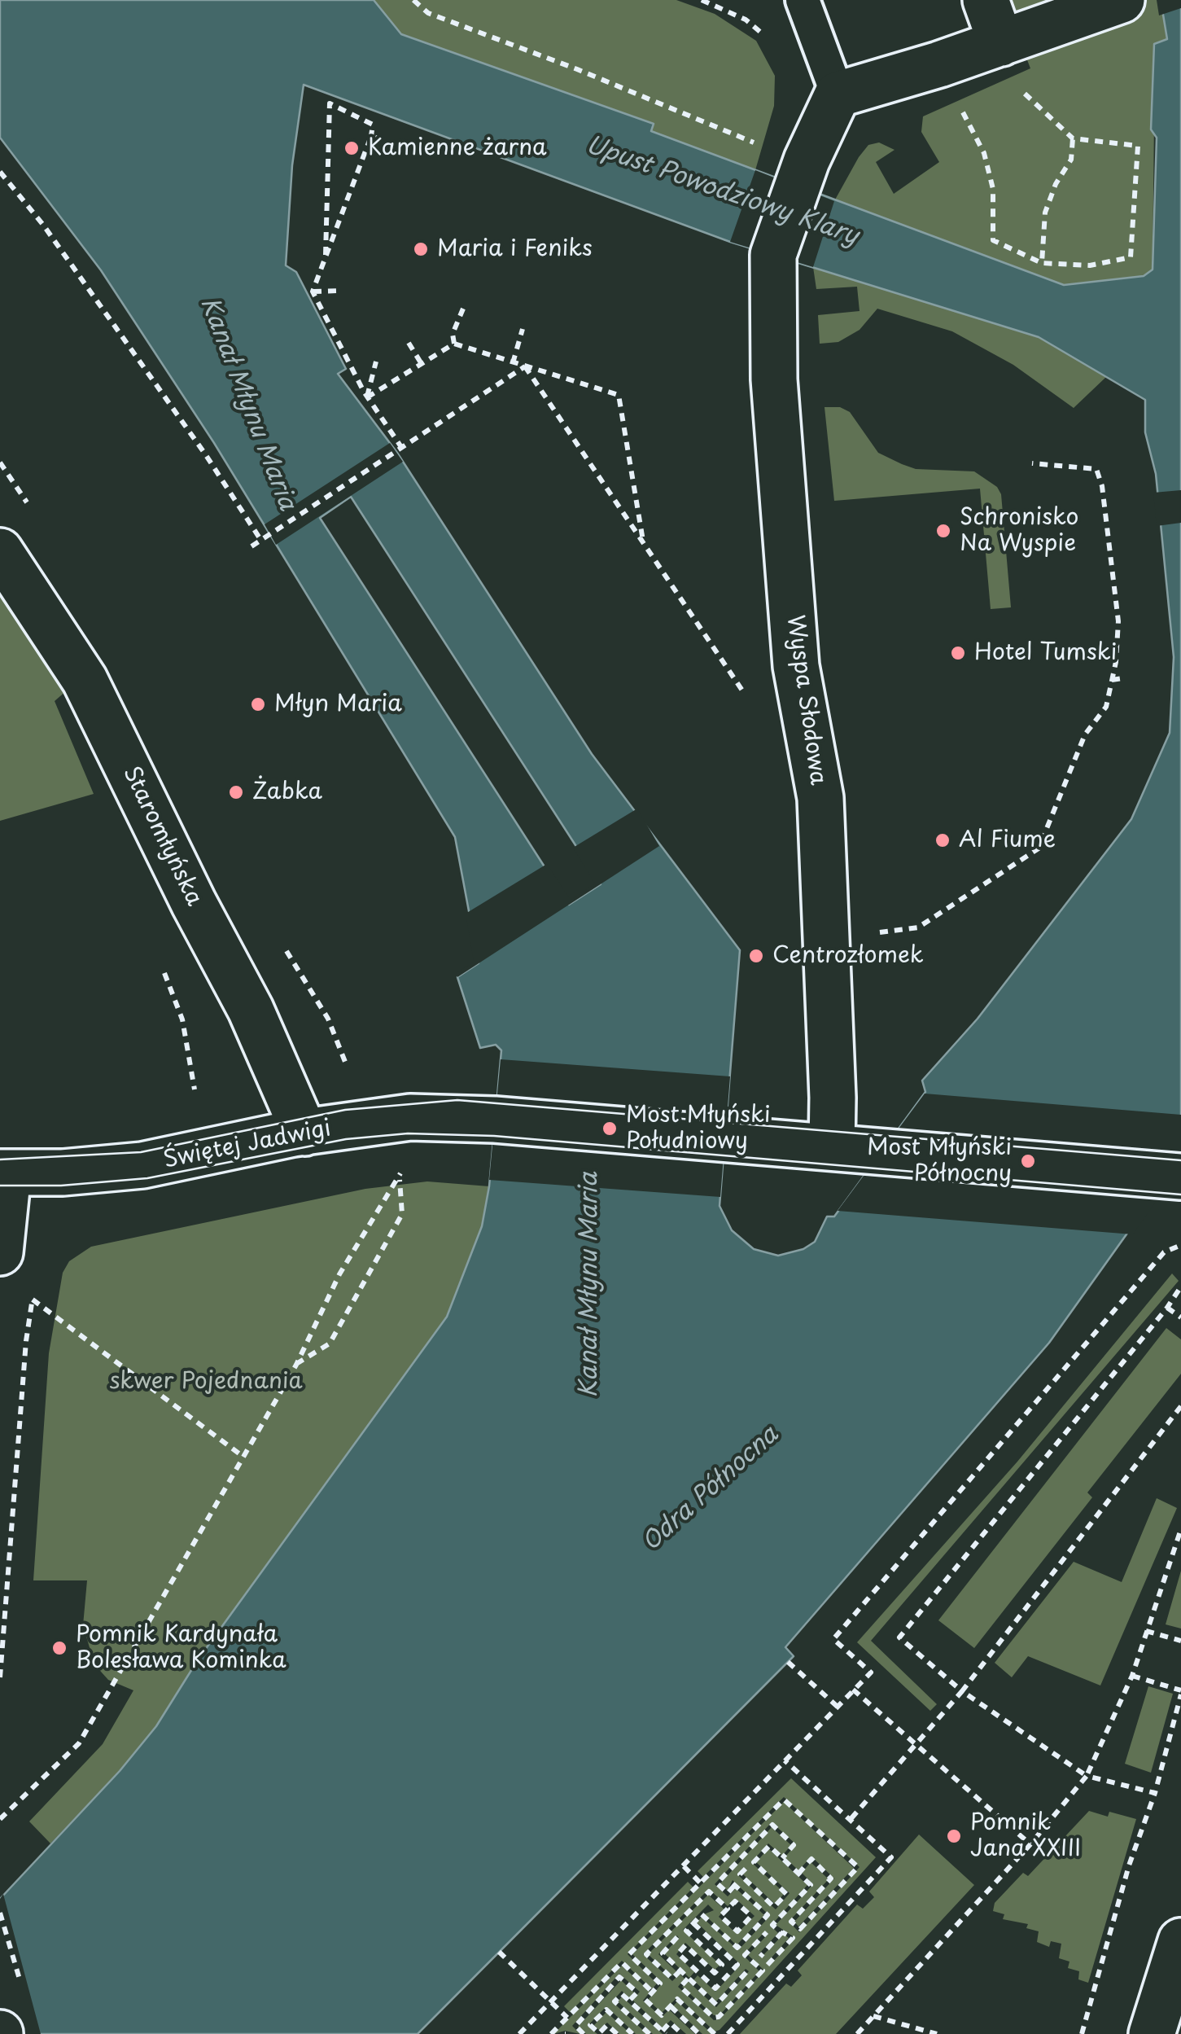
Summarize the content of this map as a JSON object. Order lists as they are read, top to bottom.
{
  "streets": {
    "street": ["Wyspa Słodowa", "Staromłyńska", "Świętej Jadwigi"]
  },
  "crossings": [
    ["Wyspa Słodowa", "Świętej Jadwigi"],
    ["Staromłyńska", "Świętej Jadwigi"]
  ],
  "water": ["Upust Powodziowy Klary", "Kanał Młynu Maria", "Odra Północna"],
  "parks": ["skwer Pojednania"],
  "places": [
    "Kamienne żarna",
    "Maria i Feniks",
    "Schronisko Na Wyspie",
    "Hotel Tumski",
    "Młyn Maria",
    "Żabka",
    "Al Fiume",
    "Centrozłomek",
    "Most Młyński Południowy",
    "Most Młyński Północny",
    "Pomnik Kardynała Bolesława Kominka",
    "Pomnik Jana XXIII"
  ]
}
